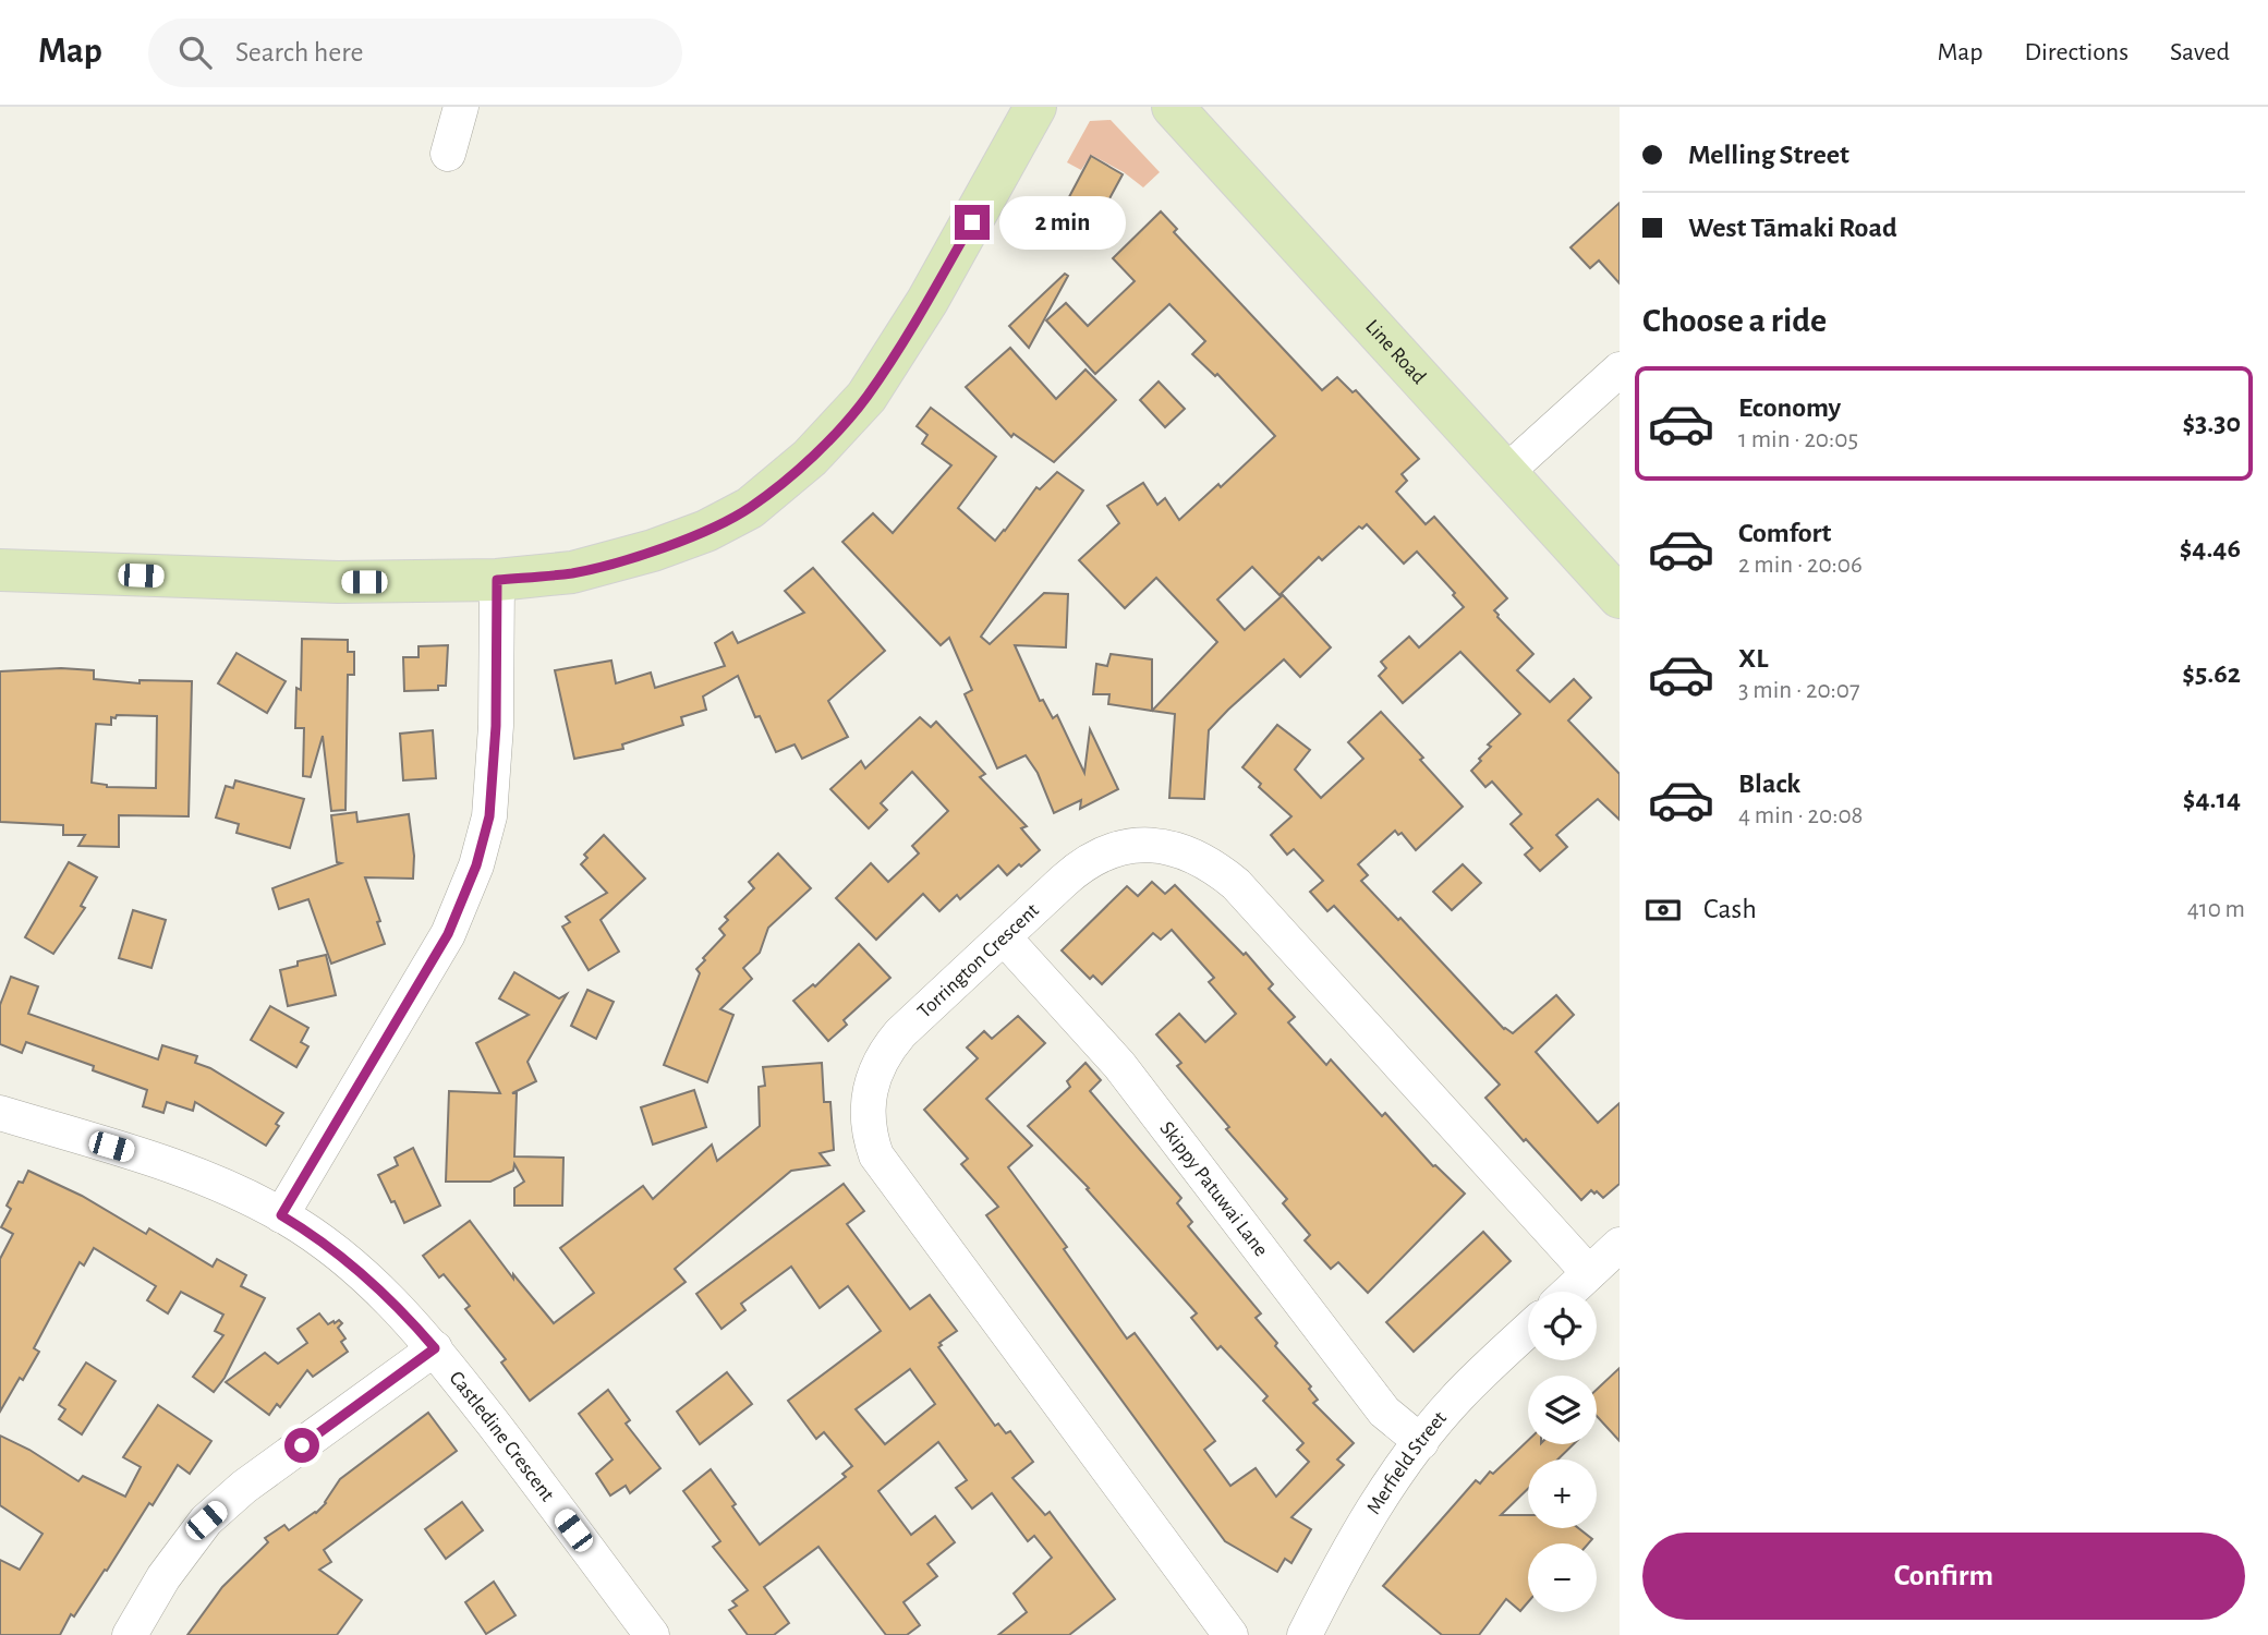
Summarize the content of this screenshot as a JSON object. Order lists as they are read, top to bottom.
{
  "streets": {
    "main road": ["Line Road"],
    "street": [
      "Torrington Crescent",
      "Skippy Patuwai Lane",
      "Castledine Crescent",
      "Merfield Street"
    ]
  },
  "crossings": [
    ["Torrington Crescent", "Skippy Patuwai Lane"],
    ["Skippy Patuwai Lane", "Merfield Street"]
  ],
  "page": {
    "header": "Map",
    "search": "Search here",
    "nav": ["Map", "Directions", "Saved"],
    "banner": ["Melling Street", "West Tāmaki Road"],
    "bubble": "2 min",
    "heading": "Choose a ride",
    "list": [
      {
        "name": "Economy",
        "note": "1 min · 20:05",
        "value": "$3.30"
      },
      {
        "name": "Comfort",
        "note": "2 min · 20:06",
        "value": "$4.46"
      },
      {
        "name": "XL",
        "note": "3 min · 20:07",
        "value": "$5.62"
      },
      {
        "name": "Black",
        "note": "4 min · 20:08",
        "value": "$4.14"
      }
    ],
    "pay": ["Cash", "410 m"],
    "map_buttons": ["+", "−"],
    "buttons": "Confirm"
  }
}
